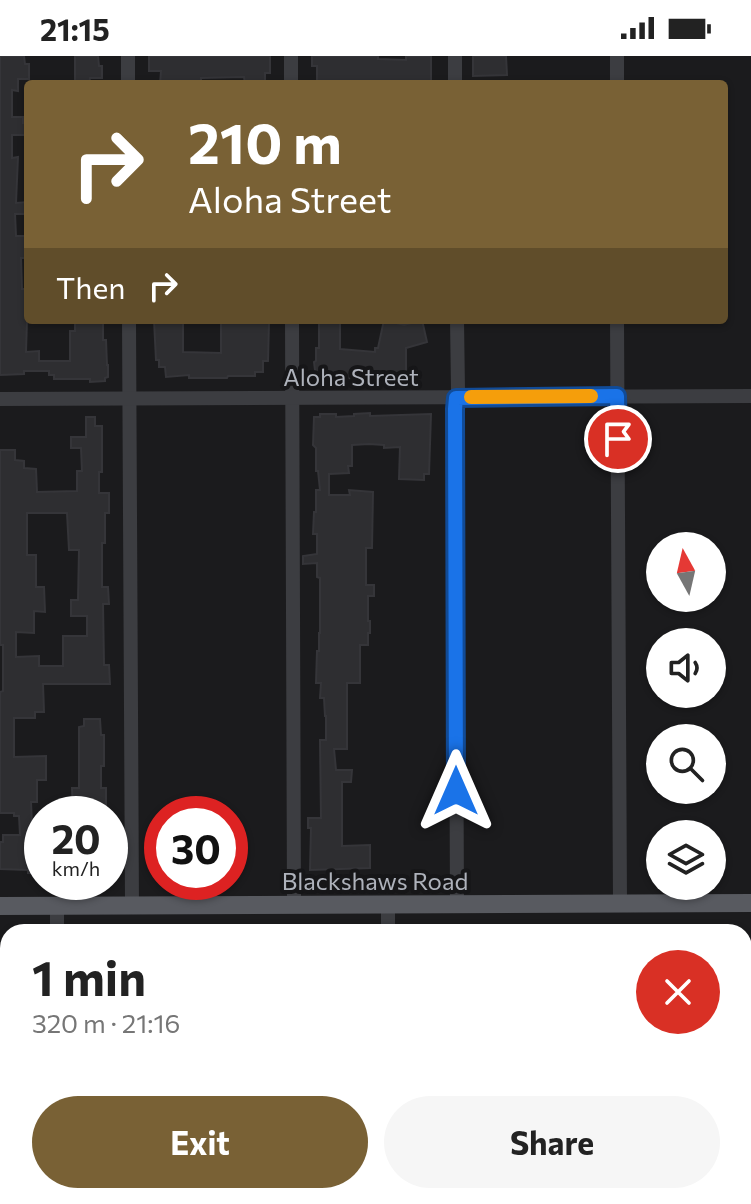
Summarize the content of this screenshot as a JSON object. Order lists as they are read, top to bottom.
{
  "streets": {
    "main road": ["Blackshaws Road"],
    "street": ["Aloha Street"]
  },
  "north": "top",
  "page": {
    "status": "21:15",
    "turn": ["210 m", "Aloha Street"],
    "then": "Then",
    "speed": "20 km/h",
    "limit": "30",
    "heading": ["1 min", "320 m · 21:16"],
    "buttons": ["Exit", "Share"]
  }
}
